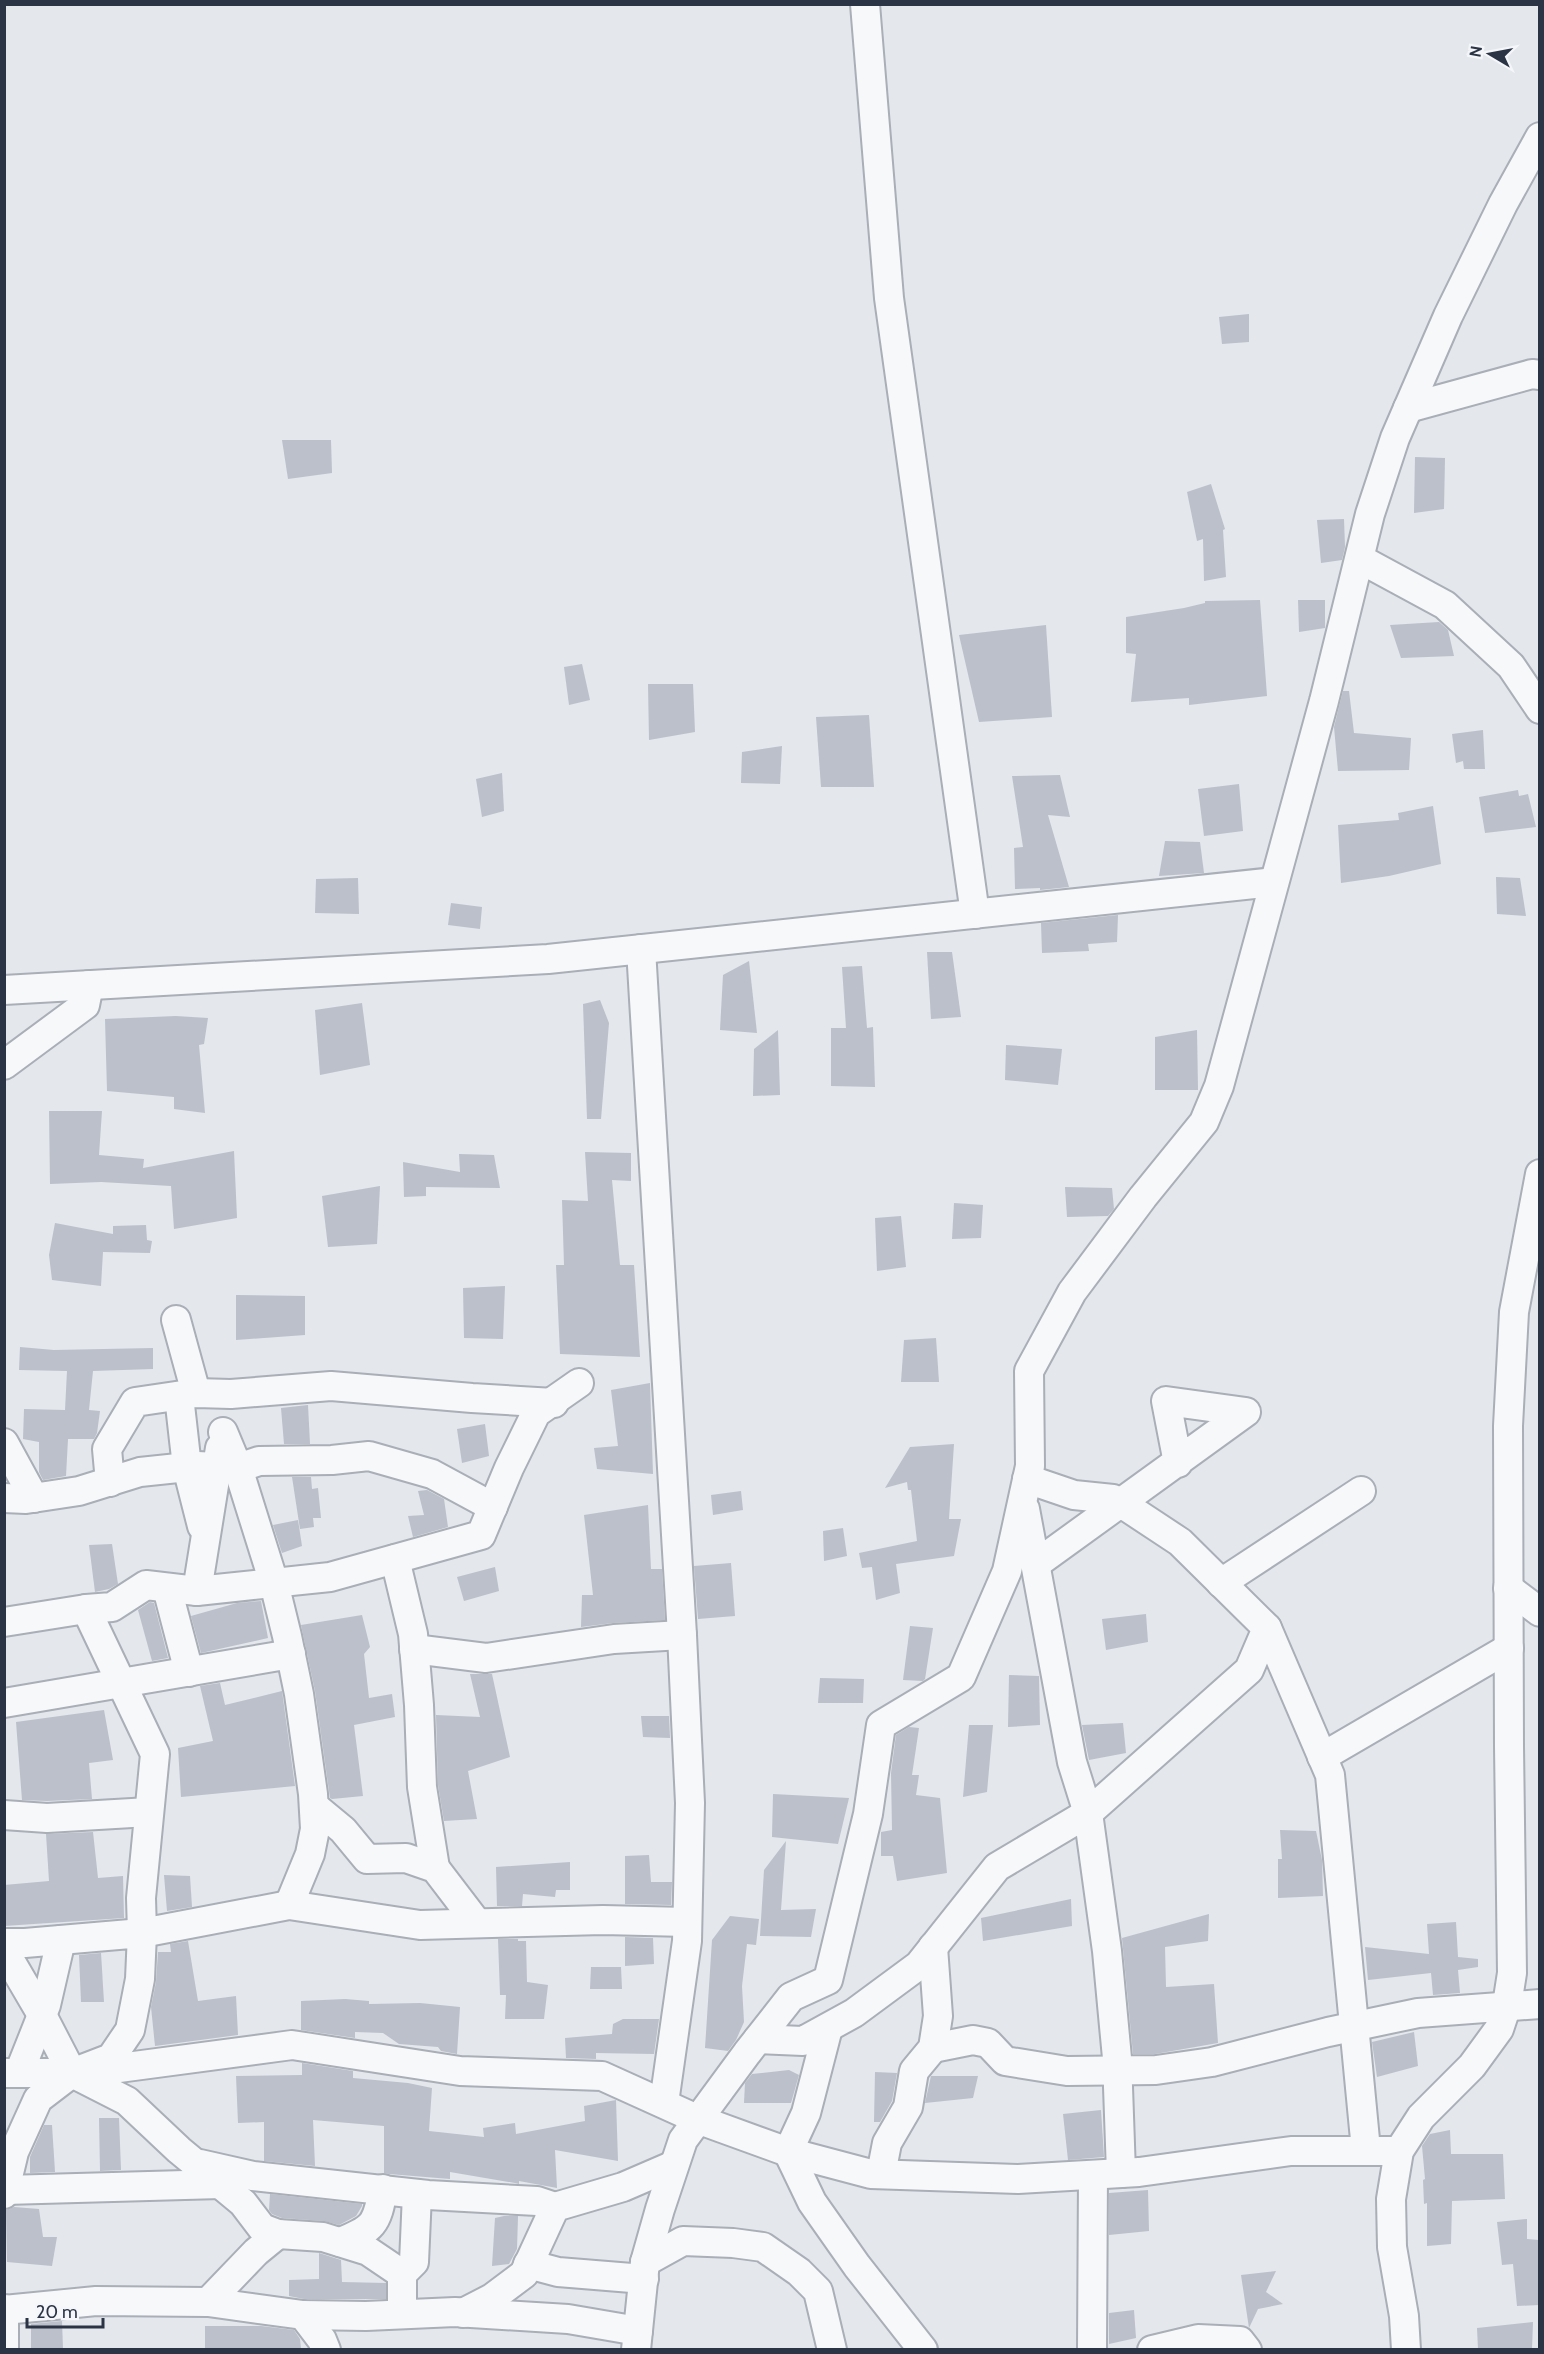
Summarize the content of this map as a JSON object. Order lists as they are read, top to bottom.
{
  "scale_bar": "20 m",
  "north": "left"
}
